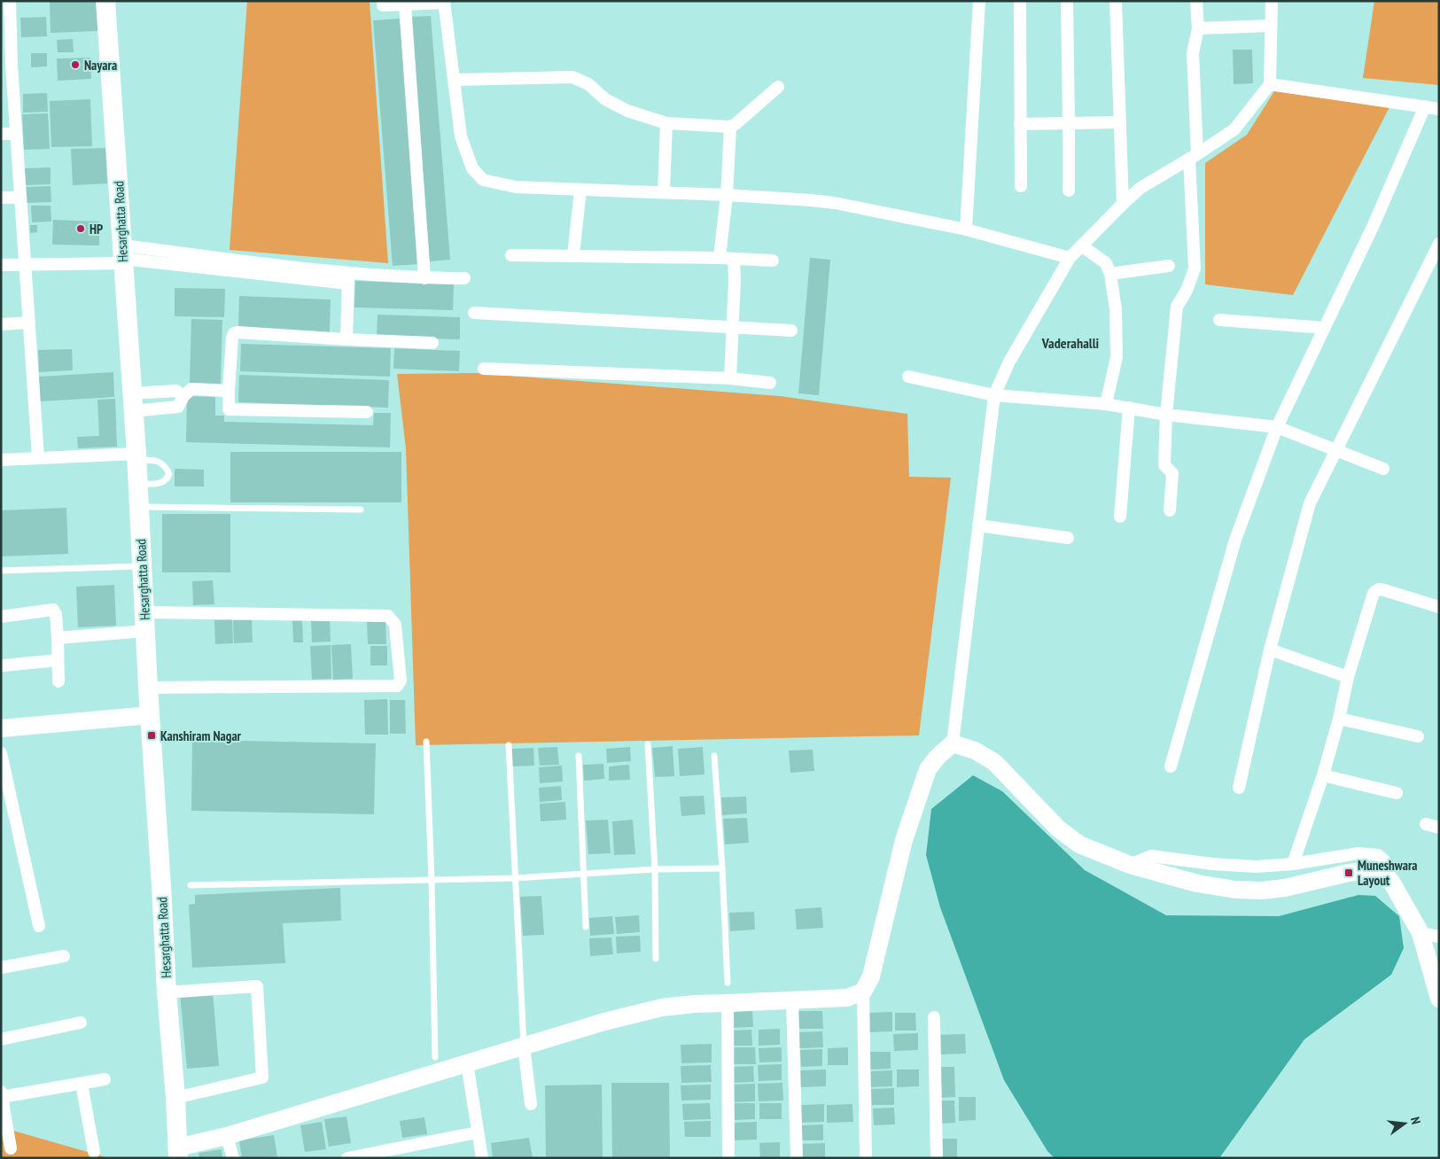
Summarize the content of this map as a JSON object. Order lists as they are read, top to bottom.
{
  "streets": {
    "main road": ["Hesarghatta Road"]
  },
  "districts": ["Vaderahalli"],
  "places": {
    "other": ["Nayara", "HP"],
    "transit": ["Kanshiram Nagar", "Muneshwara Layout"]
  },
  "north": "right"
}
